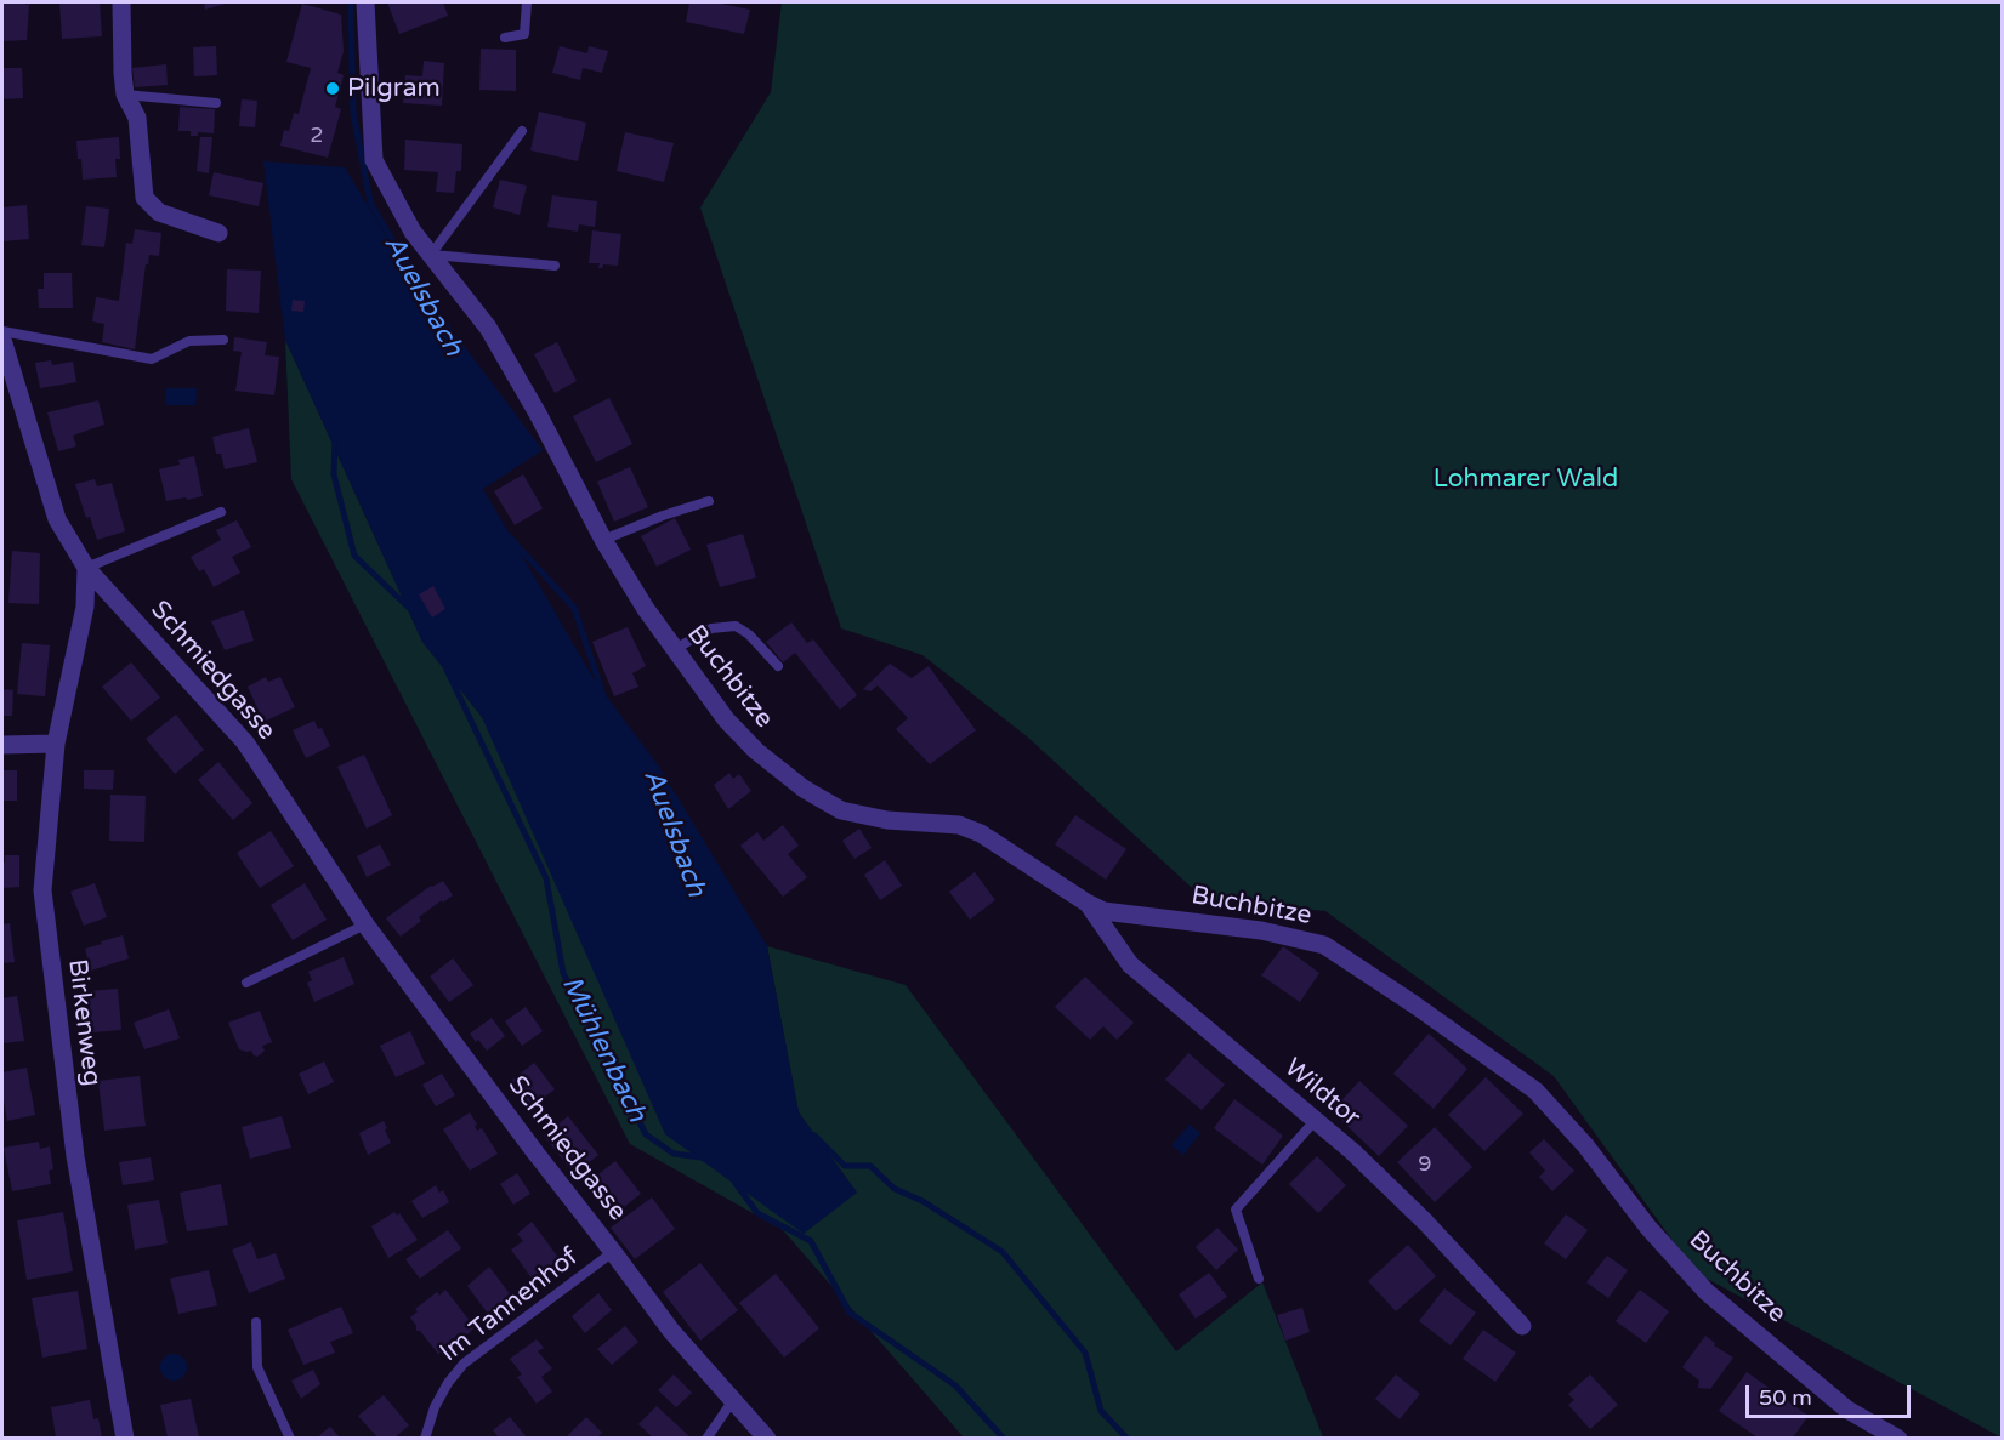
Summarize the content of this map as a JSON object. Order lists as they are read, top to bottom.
{
  "streets": {
    "street": [
      "Schmiedgasse",
      "Buchbitze",
      "Birkenweg",
      "Wildtor"
    ],
    "lane": ["Im Tannenhof"]
  },
  "crossings": [
    ["Schmiedgasse", "Birkenweg"],
    ["Schmiedgasse", "Im Tannenhof"],
    ["Buchbitze", "Wildtor"]
  ],
  "water": ["Auelsbach", "Mühlenbach"],
  "parks": ["Lohmarer Wald"],
  "places": ["Pilgram"],
  "house_numbers": ["2", "9"],
  "scale_bar": "50 m"
}
